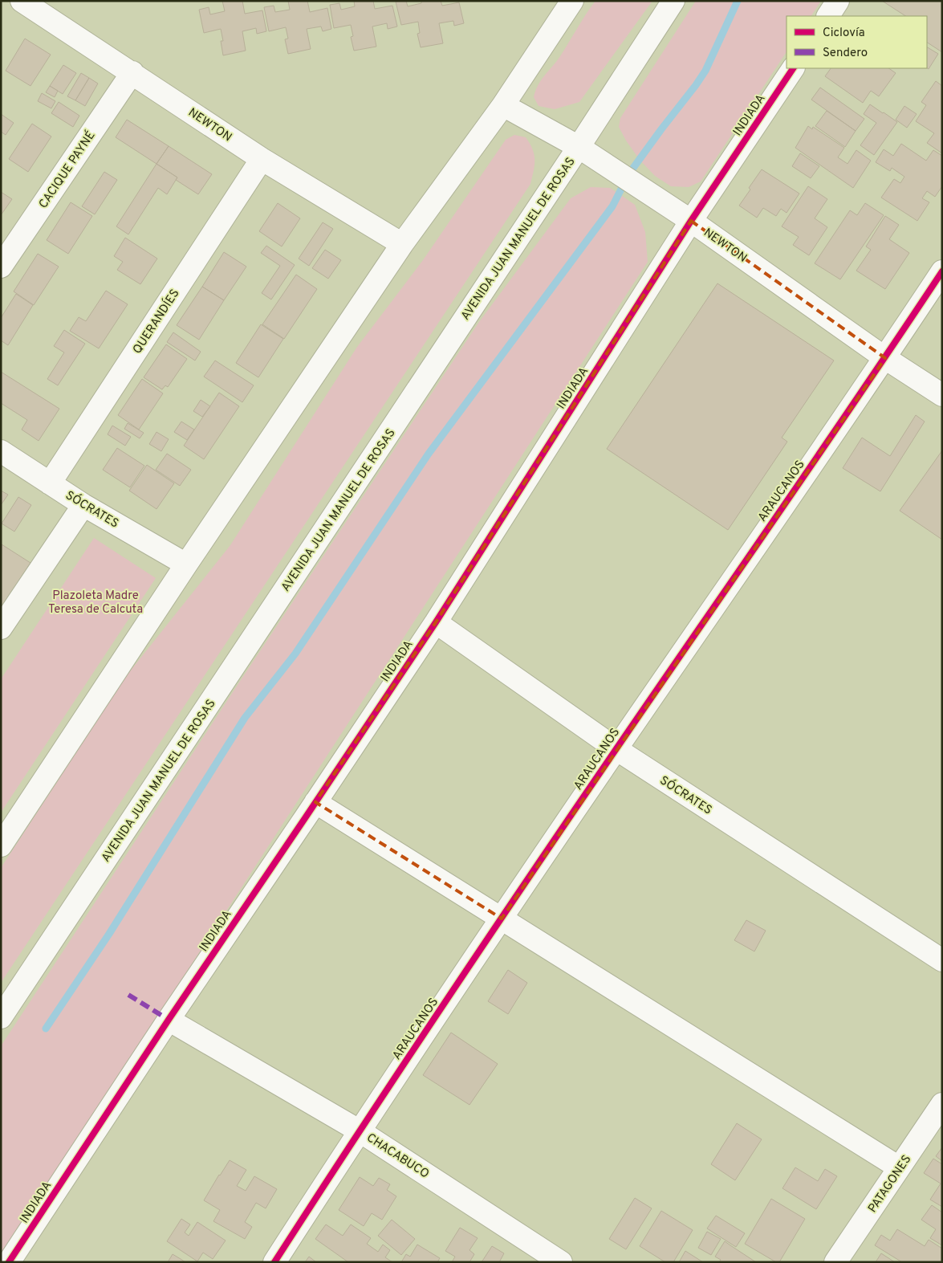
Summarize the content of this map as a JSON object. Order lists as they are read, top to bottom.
{
  "streets": {
    "street": [
      "INDIADA",
      "NEWTON",
      "CACIQUE PAYNÉ",
      "AVENIDA JUAN MANUEL DE ROSAS",
      "QUERANDÍES",
      "ARAUCANOS",
      "SÓCRATES",
      "CHACABUCO",
      "PATAGONES"
    ]
  },
  "crossings": [
    ["INDIADA", "NEWTON"],
    ["INDIADA", "SÓCRATES"],
    ["INDIADA", "CHACABUCO"],
    ["NEWTON", "CACIQUE PAYNÉ"],
    ["NEWTON", "AVENIDA JUAN MANUEL DE ROSAS"],
    ["NEWTON", "QUERANDÍES"],
    ["NEWTON", "ARAUCANOS"],
    ["QUERANDÍES", "SÓCRATES"],
    ["ARAUCANOS", "SÓCRATES"],
    ["ARAUCANOS", "CHACABUCO"]
  ],
  "parks": ["Plazoleta Madre Teresa de Calcuta"],
  "legend": ["Ciclovía", "Sendero"]
}
